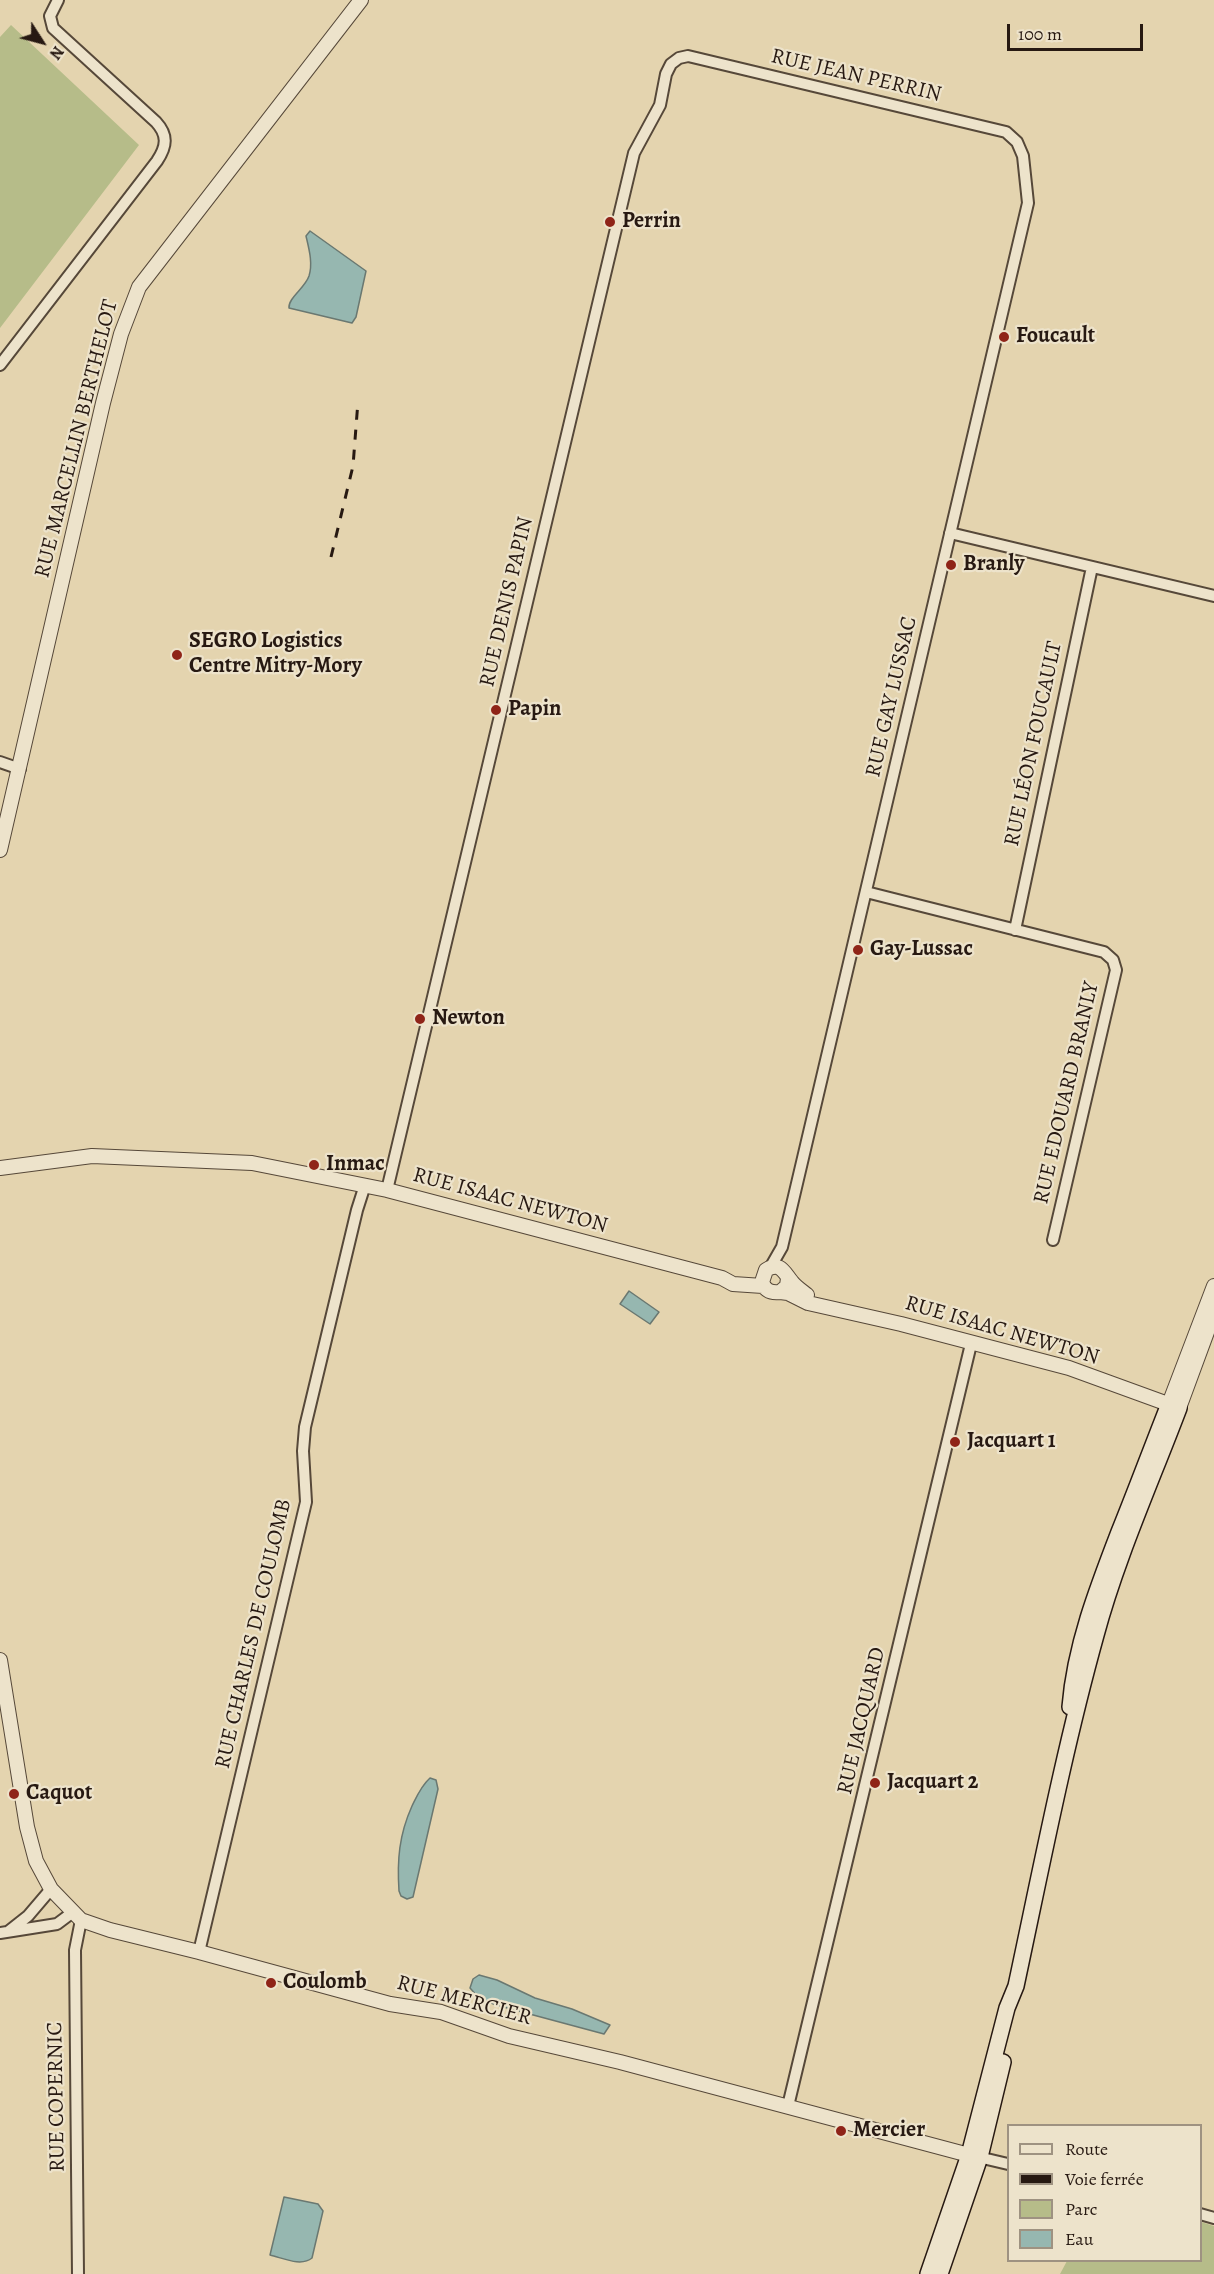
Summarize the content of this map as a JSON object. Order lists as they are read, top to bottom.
{
  "streets": {
    "street": [
      "RUE JEAN PERRIN",
      "RUE MARCELLIN BERTHELOT",
      "RUE DENIS PAPIN",
      "RUE GAY LUSSAC",
      "RUE LÉON FOUCAULT",
      "RUE EDOUARD BRANLY",
      "RUE ISAAC NEWTON",
      "RUE CHARLES DE COULOMB",
      "RUE JACQUARD",
      "RUE MERCIER",
      "RUE COPERNIC"
    ]
  },
  "crossings": [
    ["RUE JEAN PERRIN", "RUE DENIS PAPIN"],
    ["RUE JEAN PERRIN", "RUE GAY LUSSAC"],
    ["RUE DENIS PAPIN", "RUE ISAAC NEWTON"],
    ["RUE GAY LUSSAC", "RUE EDOUARD BRANLY"],
    ["RUE GAY LUSSAC", "RUE ISAAC NEWTON"],
    ["RUE LÉON FOUCAULT", "RUE EDOUARD BRANLY"],
    ["RUE ISAAC NEWTON", "RUE CHARLES DE COULOMB"],
    ["RUE ISAAC NEWTON", "RUE JACQUARD"],
    ["RUE CHARLES DE COULOMB", "RUE MERCIER"],
    ["RUE JACQUARD", "RUE MERCIER"],
    ["RUE MERCIER", "RUE COPERNIC"]
  ],
  "places": [
    "Perrin",
    "Foucault",
    "Branly",
    "SEGRO Logistics Centre Mitry-Mory",
    "Papin",
    "Gay-Lussac",
    "Newton",
    "Inmac",
    "Jacquart 1",
    "Jacquart 2",
    "Caquot",
    "Coulomb",
    "Mercier"
  ],
  "legend": [
    "Route",
    "Voie ferrée",
    "Parc",
    "Eau"
  ],
  "scale_bar": "100 m",
  "north": "bottom right"
}
